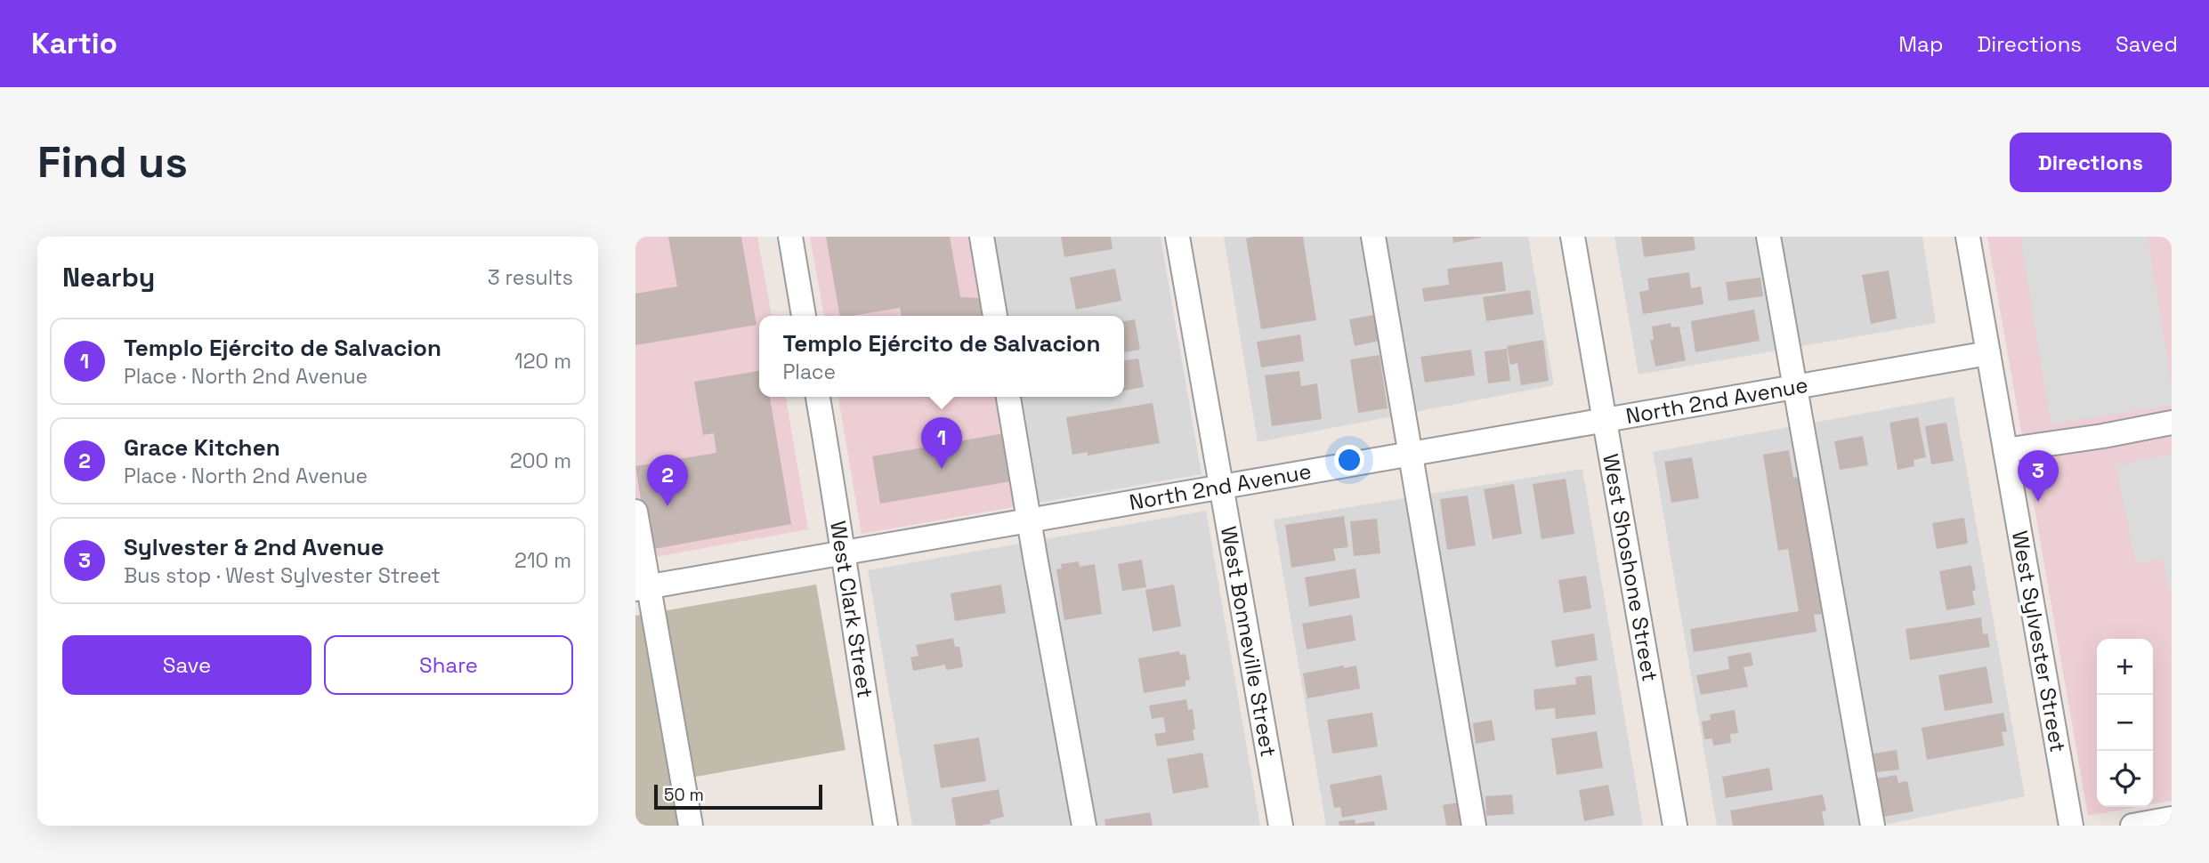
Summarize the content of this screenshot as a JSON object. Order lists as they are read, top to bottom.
{
  "streets": {
    "street": [
      "North 2nd Avenue",
      "West Shoshone Street",
      "West Clark Street",
      "West Bonneville Street",
      "West Sylvester Street"
    ]
  },
  "crossings": [
    ["North 2nd Avenue", "West Shoshone Street"],
    ["North 2nd Avenue", "West Clark Street"],
    ["North 2nd Avenue", "West Bonneville Street"],
    ["North 2nd Avenue", "West Sylvester Street"]
  ],
  "scale_bar": "50 m",
  "page": {
    "header": "Kartio",
    "nav": ["Map", "Directions", "Saved"],
    "buttons": [
      "Directions",
      ["Save", "Share"]
    ],
    "title": "Find us",
    "heading": ["Nearby", "3 results"],
    "popup": ["Templo Ejército de Salvacion", "Place"],
    "list": [
      {
        "mark": "1",
        "name": "Templo Ejército de Salvacion",
        "note": "Place · North 2nd Avenue",
        "value": "120 m"
      },
      {
        "mark": "2",
        "name": "Grace Kitchen",
        "note": "Place · North 2nd Avenue",
        "value": "200 m"
      },
      {
        "mark": "3",
        "name": "Sylvester & 2nd Avenue",
        "note": "Bus stop · West Sylvester Street",
        "value": "210 m"
      }
    ],
    "pins": ["1", "3", "2"],
    "map_buttons": ["+", "−"],
    "scale": "50 m"
  }
}
